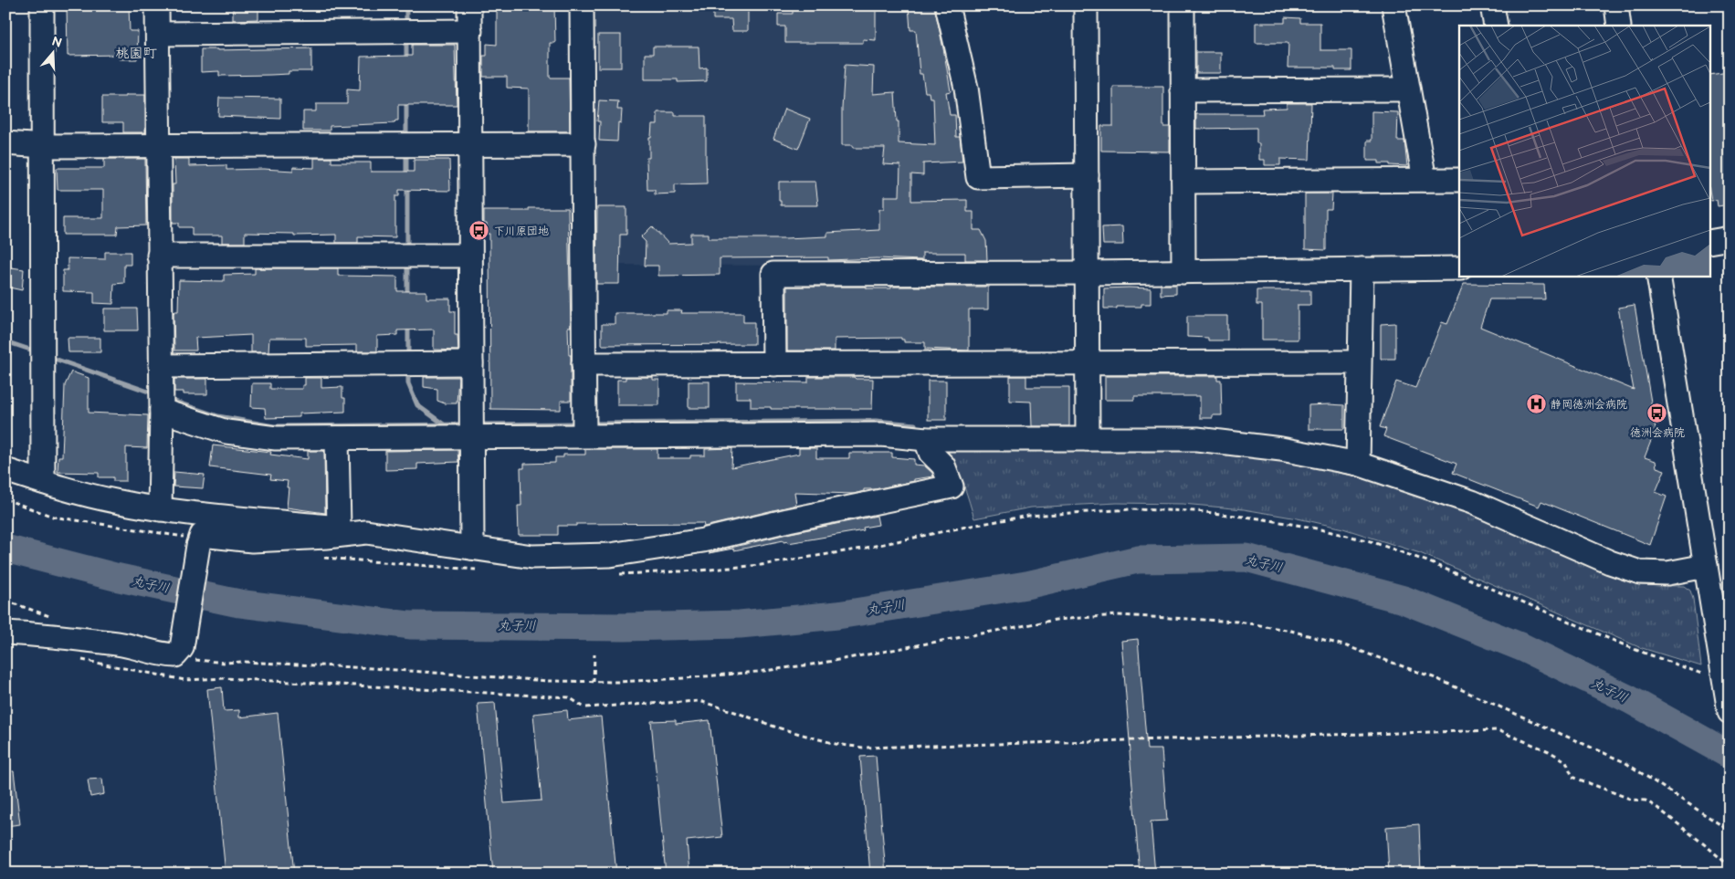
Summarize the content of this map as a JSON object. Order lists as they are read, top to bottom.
{
  "districts": ["桃園町"],
  "water": ["丸子川"],
  "places": {
    "bus stop": ["下川原団地", "徳洲会病院"],
    "hospital": ["静岡徳洲会病院"]
  },
  "north": "top"
}
